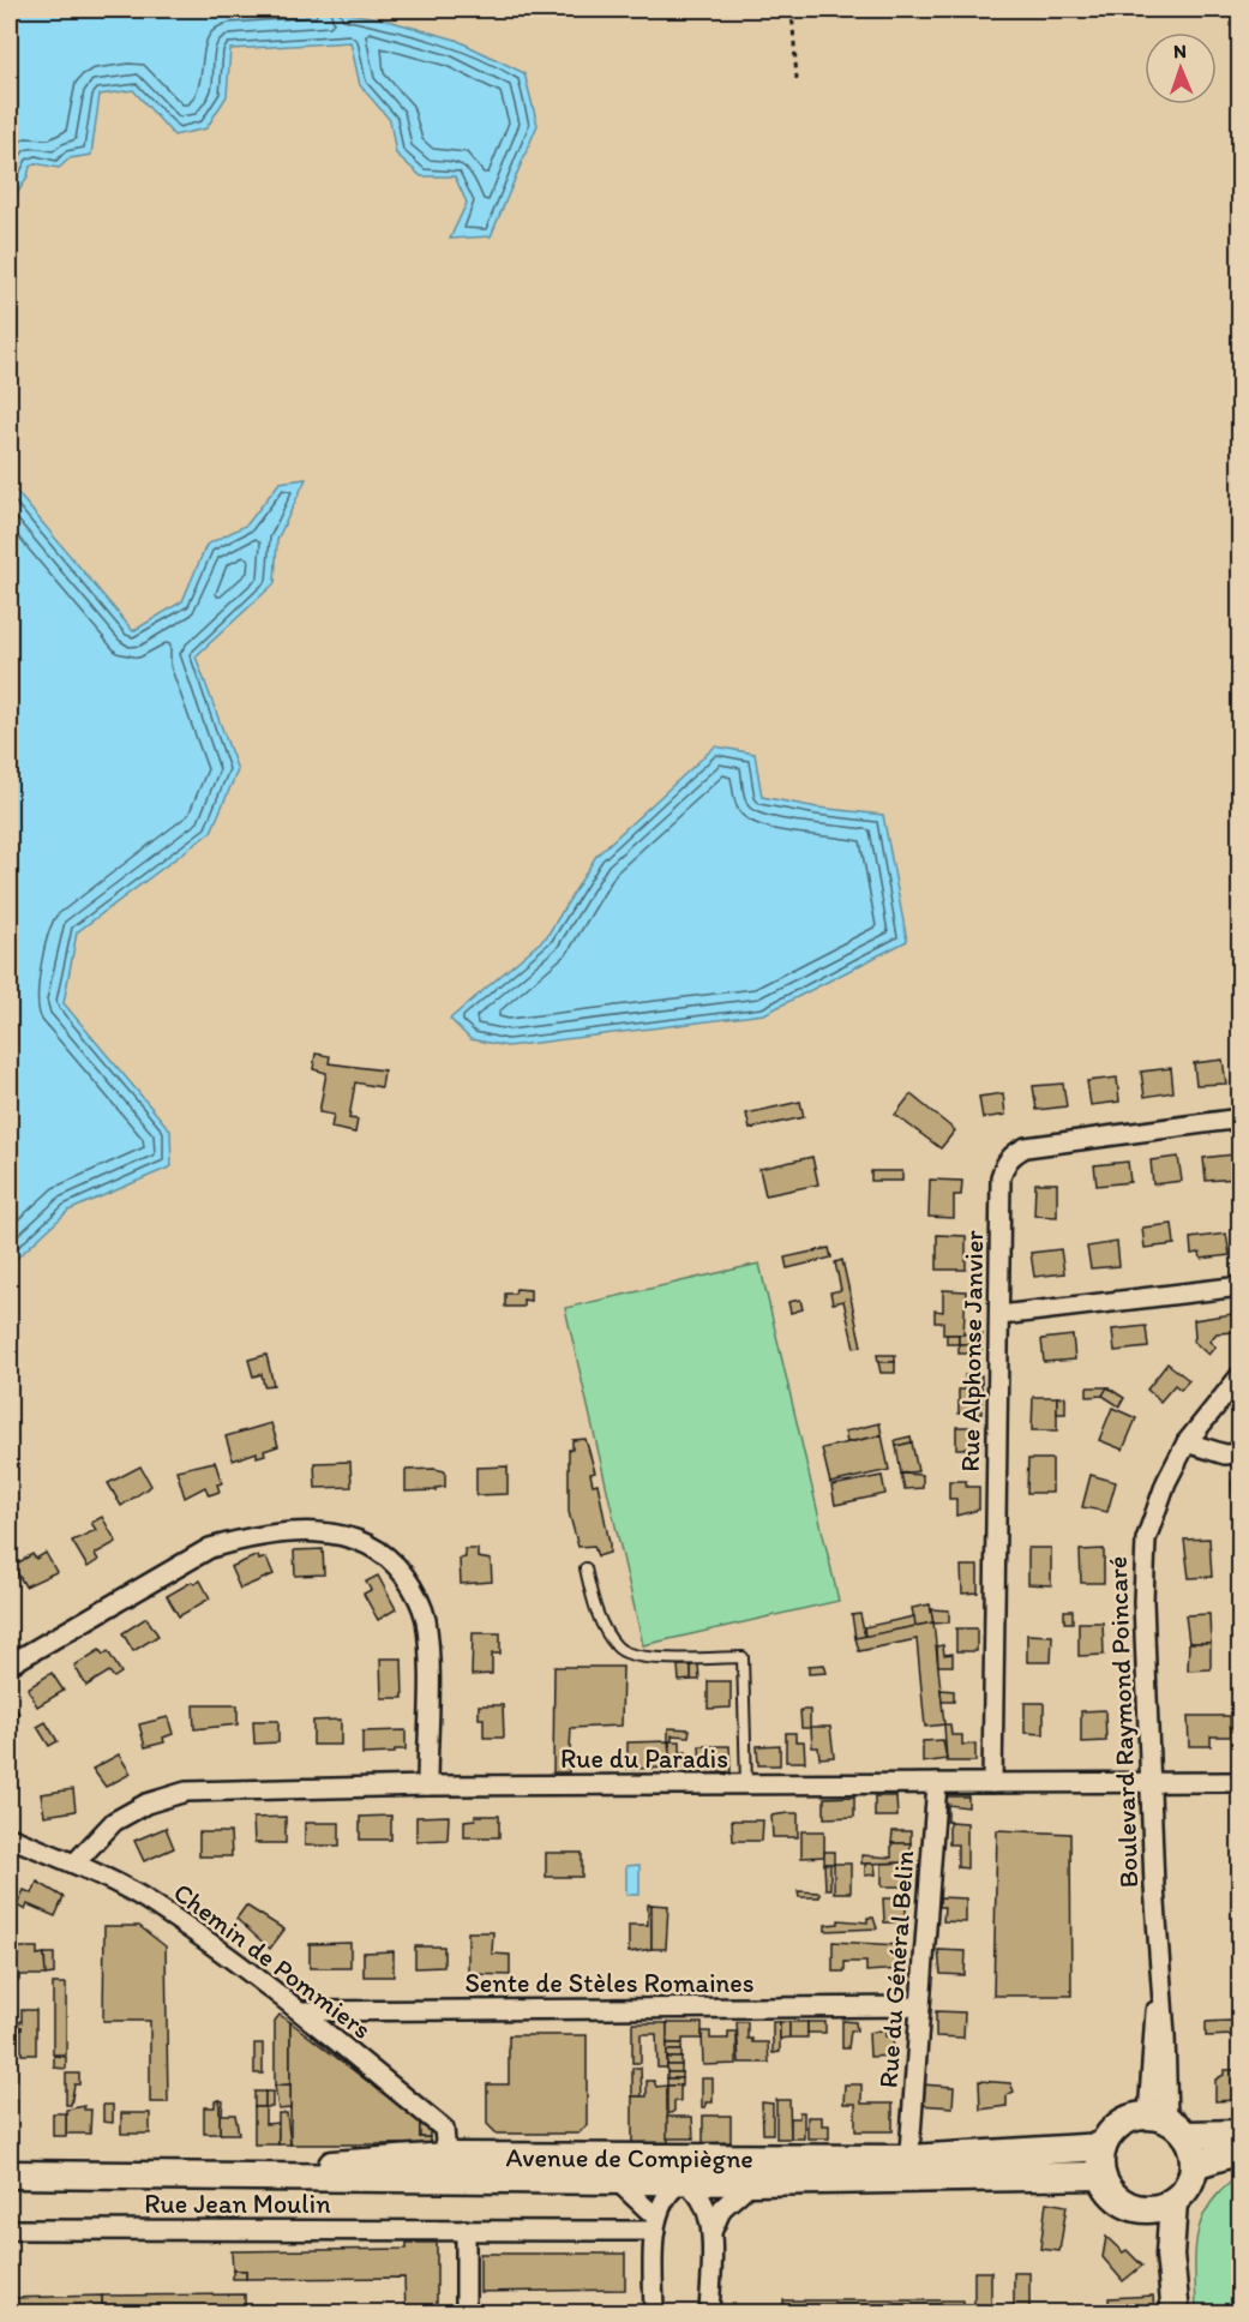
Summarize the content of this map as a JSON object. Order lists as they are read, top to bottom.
{
  "streets": {
    "main road": ["Avenue de Compiègne"],
    "street": [
      "Rue Alphonse Janvier",
      "Boulevard Raymond Poincaré",
      "Rue du Paradis",
      "Chemin de Pommiers",
      "Rue du Général Belin",
      "Sente de Stèles Romaines",
      "Rue Jean Moulin"
    ]
  },
  "crossings": [
    ["Rue Alphonse Janvier", "Rue du Paradis"],
    ["Boulevard Raymond Poincaré", "Rue du Paradis"],
    ["Boulevard Raymond Poincaré", "Avenue de Compiègne"],
    ["Rue du Paradis", "Chemin de Pommiers"],
    ["Rue du Paradis", "Rue du Général Belin"],
    ["Chemin de Pommiers", "Sente de Stèles Romaines"],
    ["Chemin de Pommiers", "Avenue de Compiègne"],
    ["Rue du Général Belin", "Sente de Stèles Romaines"],
    ["Rue du Général Belin", "Avenue de Compiègne"]
  ],
  "north": "top"
}
